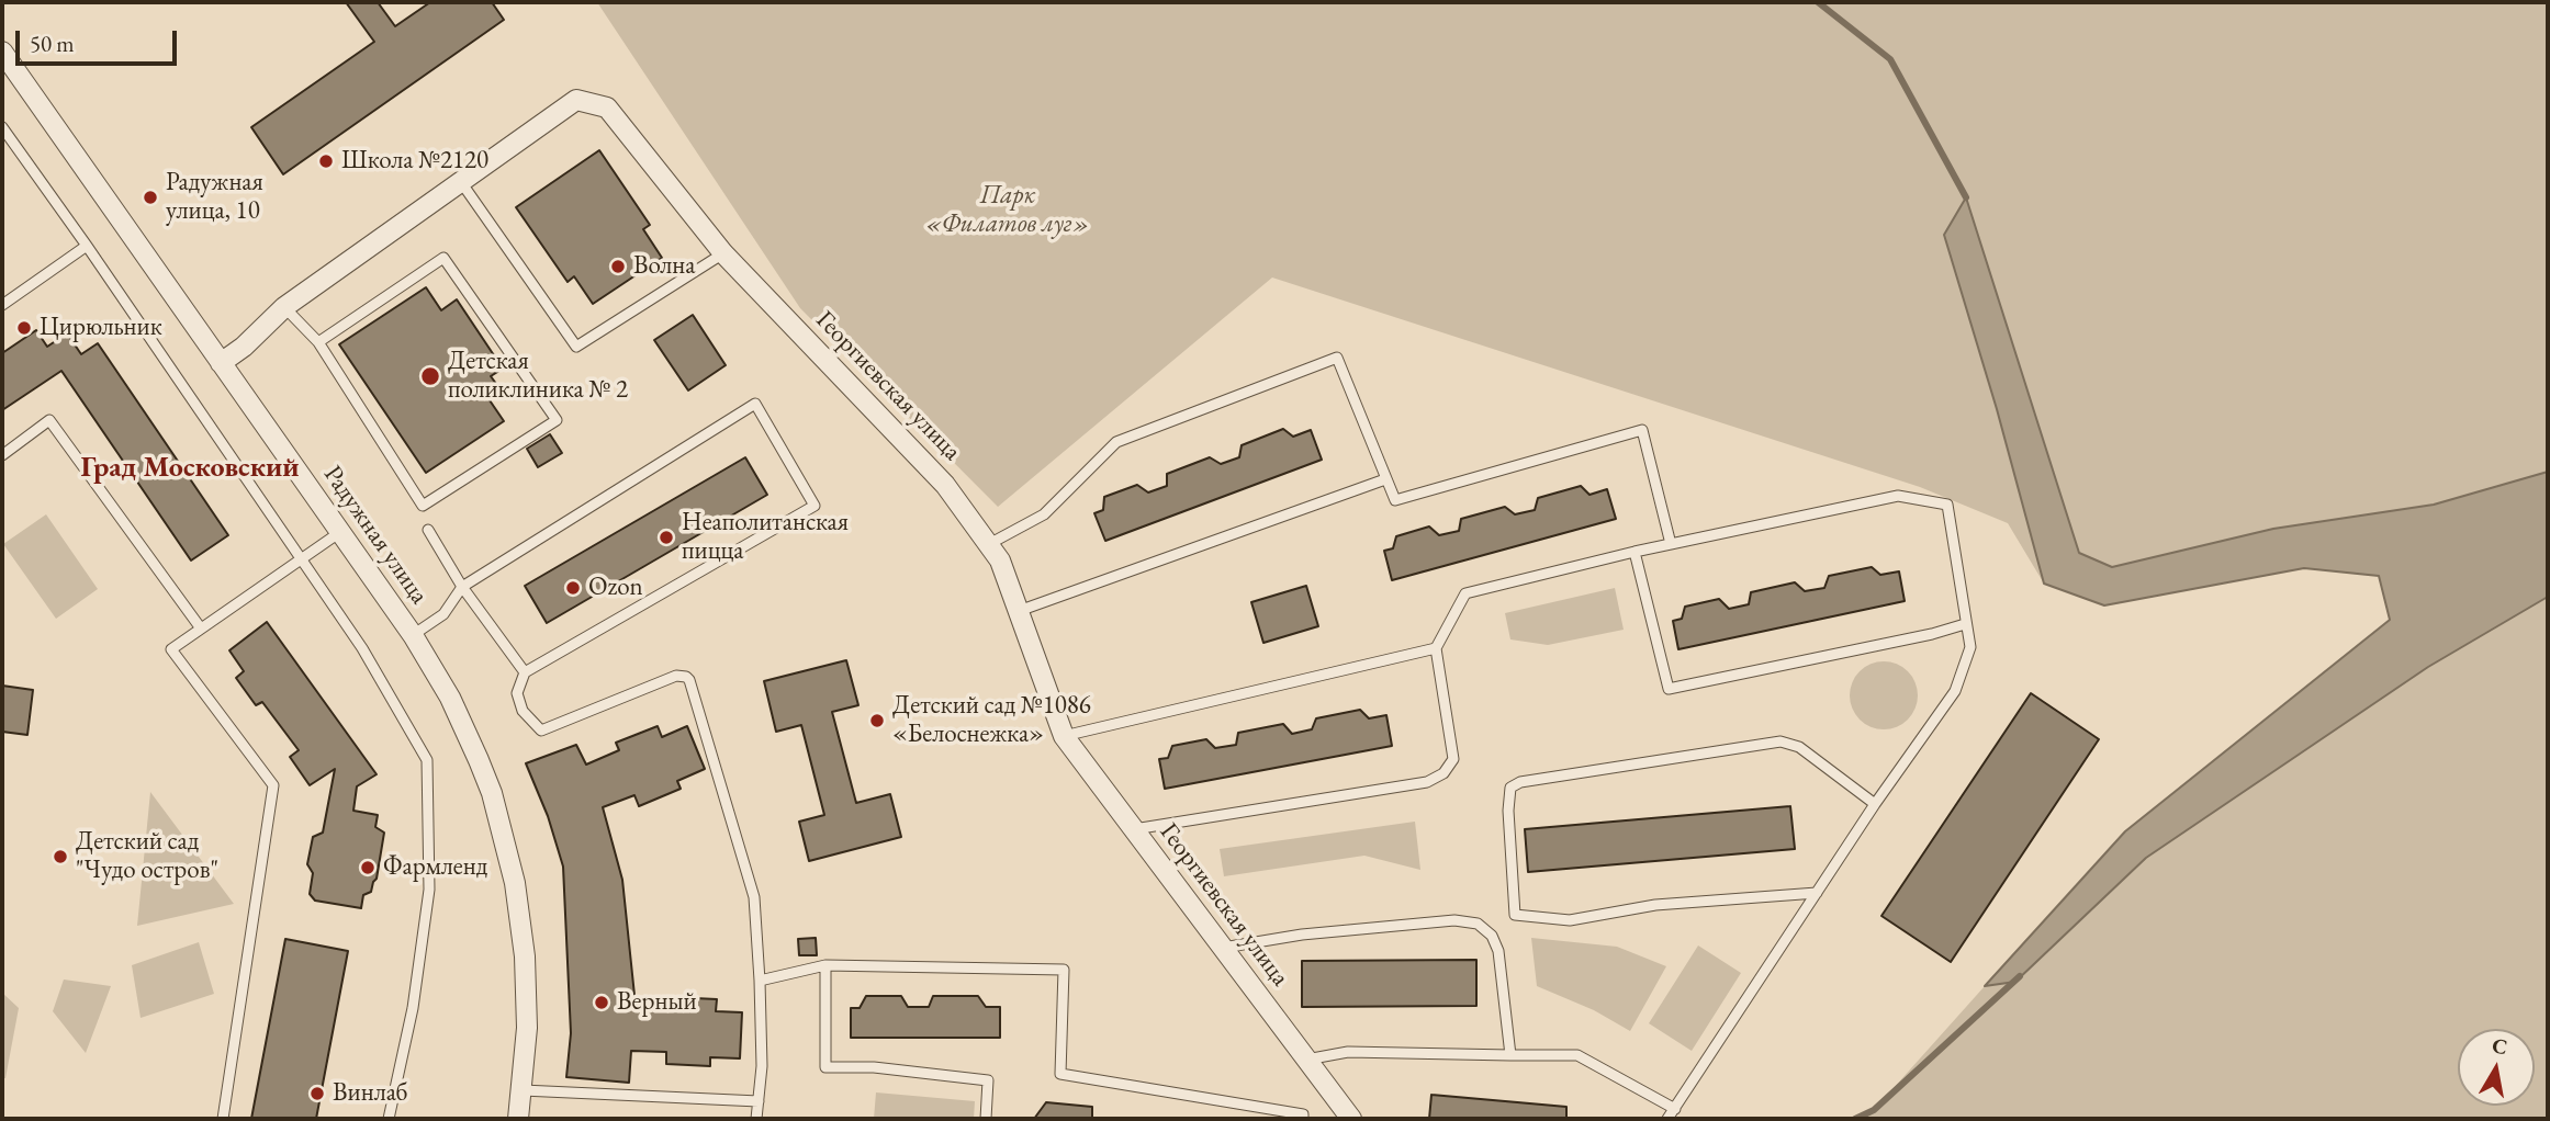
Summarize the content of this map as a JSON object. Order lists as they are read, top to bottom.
{
  "streets": {
    "street": ["Георгиевская улица", "Радужная улица"]
  },
  "crossings": [
    ["Георгиевская улица", "Радужная улица"]
  ],
  "districts": ["Град Московский"],
  "parks": ["Парк «Филатов луг»"],
  "places": [
    "Школа №2120",
    "Радужная улица, 10",
    "Волна",
    "Цирюльник",
    "Детская поликлиника № 2",
    "Неаполитанская пицца",
    "Ozon",
    "Детский сад №1086 «Белоснежка»",
    "Детский сад \"Чудо остров\"",
    "Фармленд",
    "Верный",
    "Винлаб"
  ],
  "scale_bar": "50 m",
  "north": "top"
}
